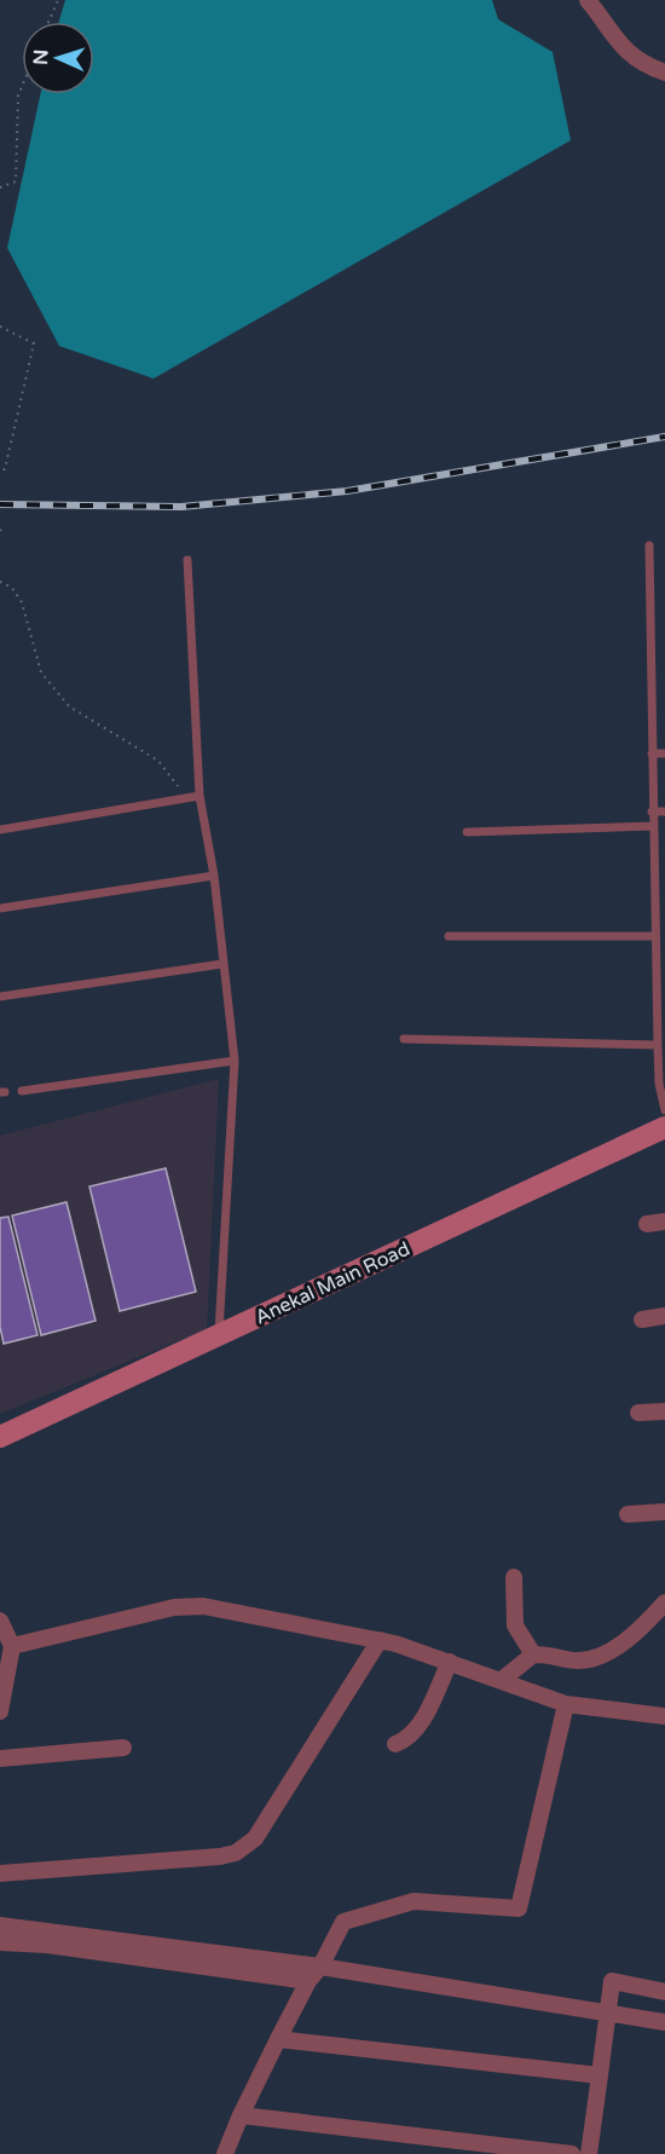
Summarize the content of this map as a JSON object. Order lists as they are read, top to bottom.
{
  "streets": {
    "main road": ["Anekal Main Road"]
  },
  "north": "left"
}
